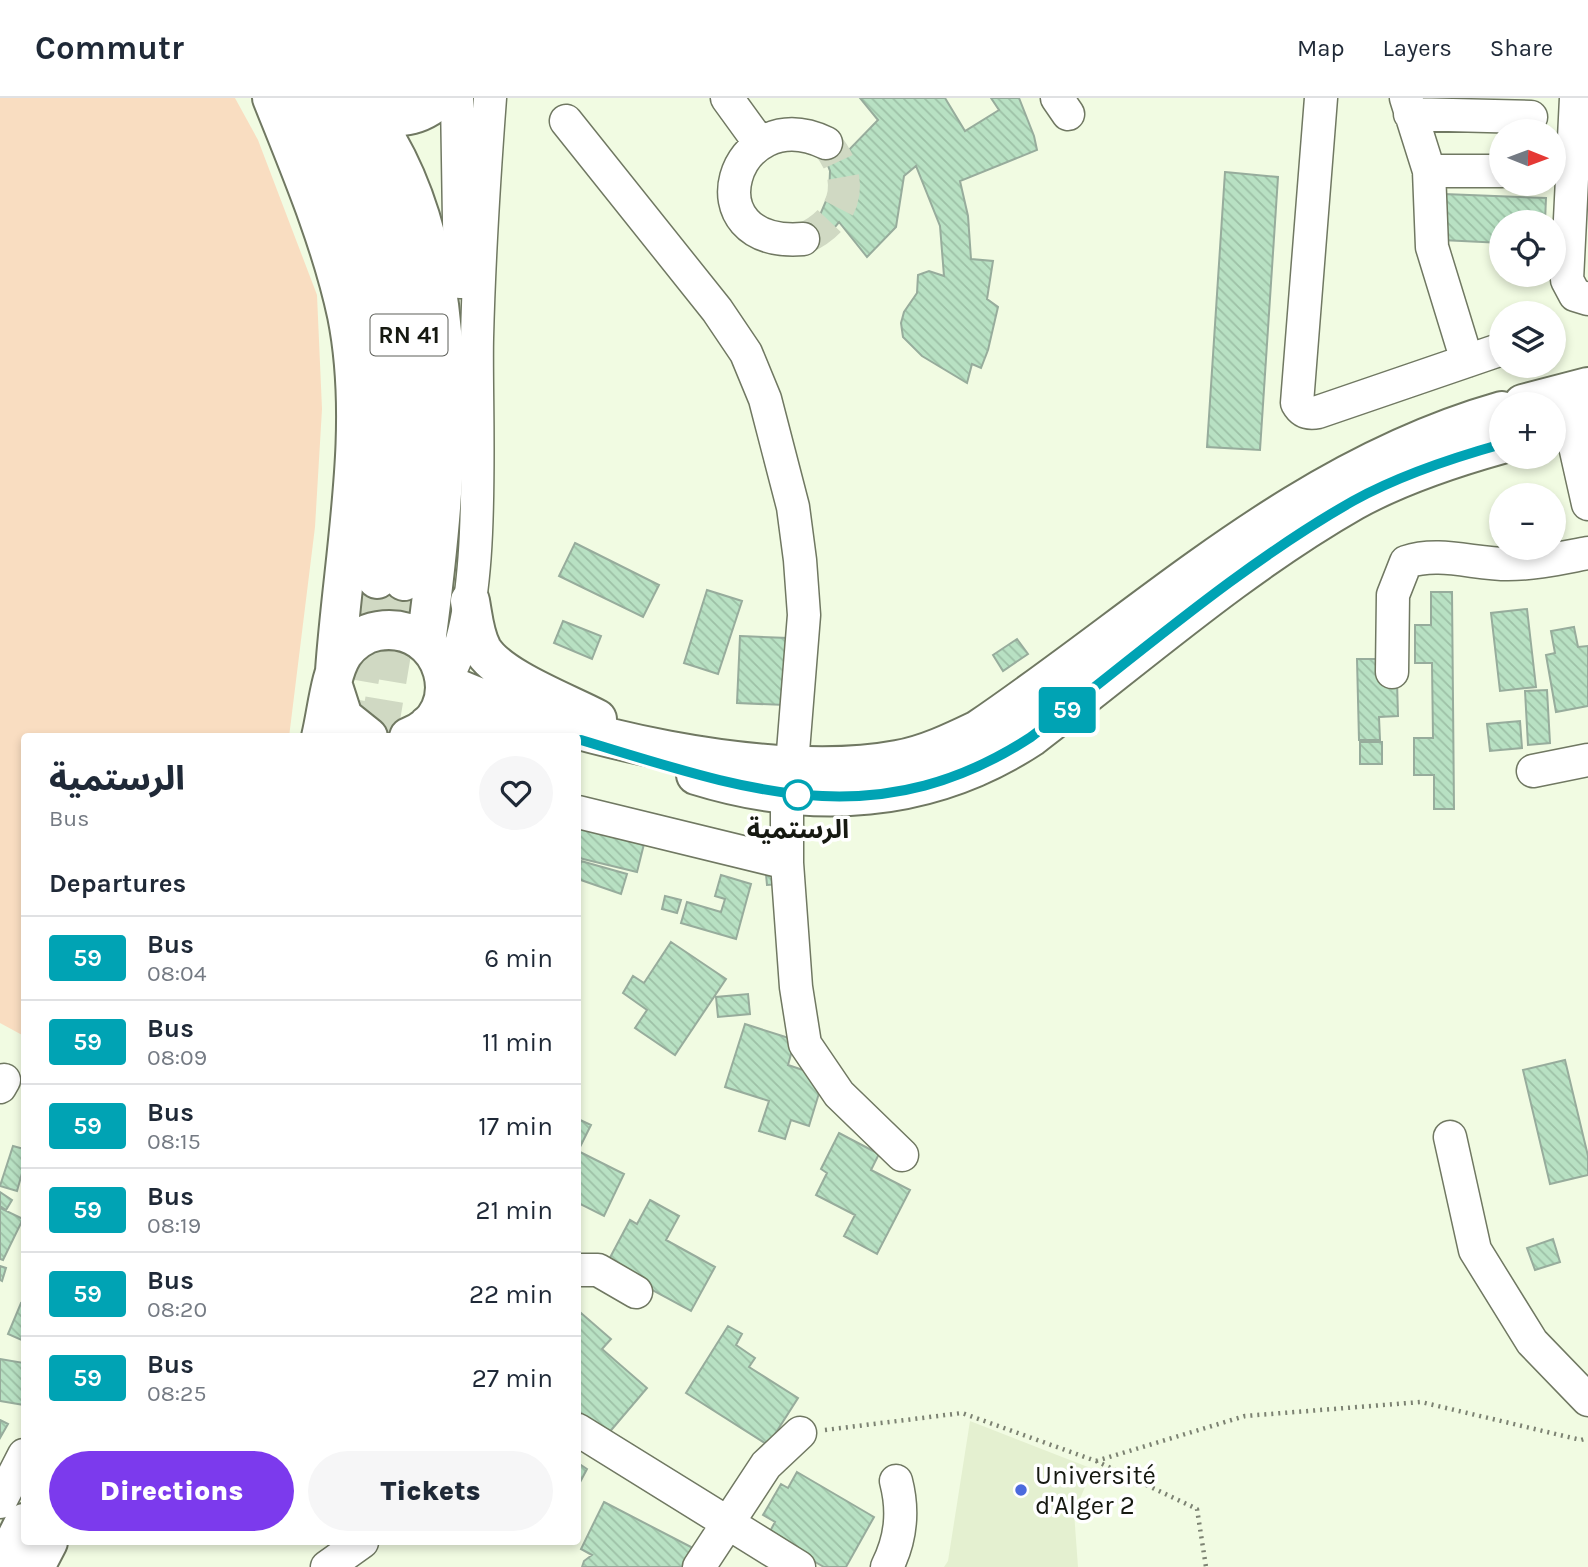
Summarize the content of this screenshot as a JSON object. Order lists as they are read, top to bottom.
{
  "streets": {
    "main road": ["RN 41"]
  },
  "places": ["الرستمية", "Université d'Alger 2"],
  "lines": ["bus line 59"],
  "north": "right",
  "page": {
    "header": "Commutr",
    "nav": ["Map", "Layers", "Share"],
    "on_map": "59",
    "map_buttons": ["+", "−"],
    "heading": [
      ["الرستمية", "Bus"],
      "Departures"
    ],
    "list": [
      {
        "mark": "59",
        "name": "Bus",
        "note": "08:04",
        "value": "6 min"
      },
      {
        "mark": "59",
        "name": "Bus",
        "note": "08:09",
        "value": "11 min"
      },
      {
        "mark": "59",
        "name": "Bus",
        "note": "08:15",
        "value": "17 min"
      },
      {
        "mark": "59",
        "name": "Bus",
        "note": "08:19",
        "value": "21 min"
      },
      {
        "mark": "59",
        "name": "Bus",
        "note": "08:20",
        "value": "22 min"
      },
      {
        "mark": "59",
        "name": "Bus",
        "note": "08:25",
        "value": "27 min"
      }
    ],
    "buttons": ["Directions", "Tickets"]
  }
}
